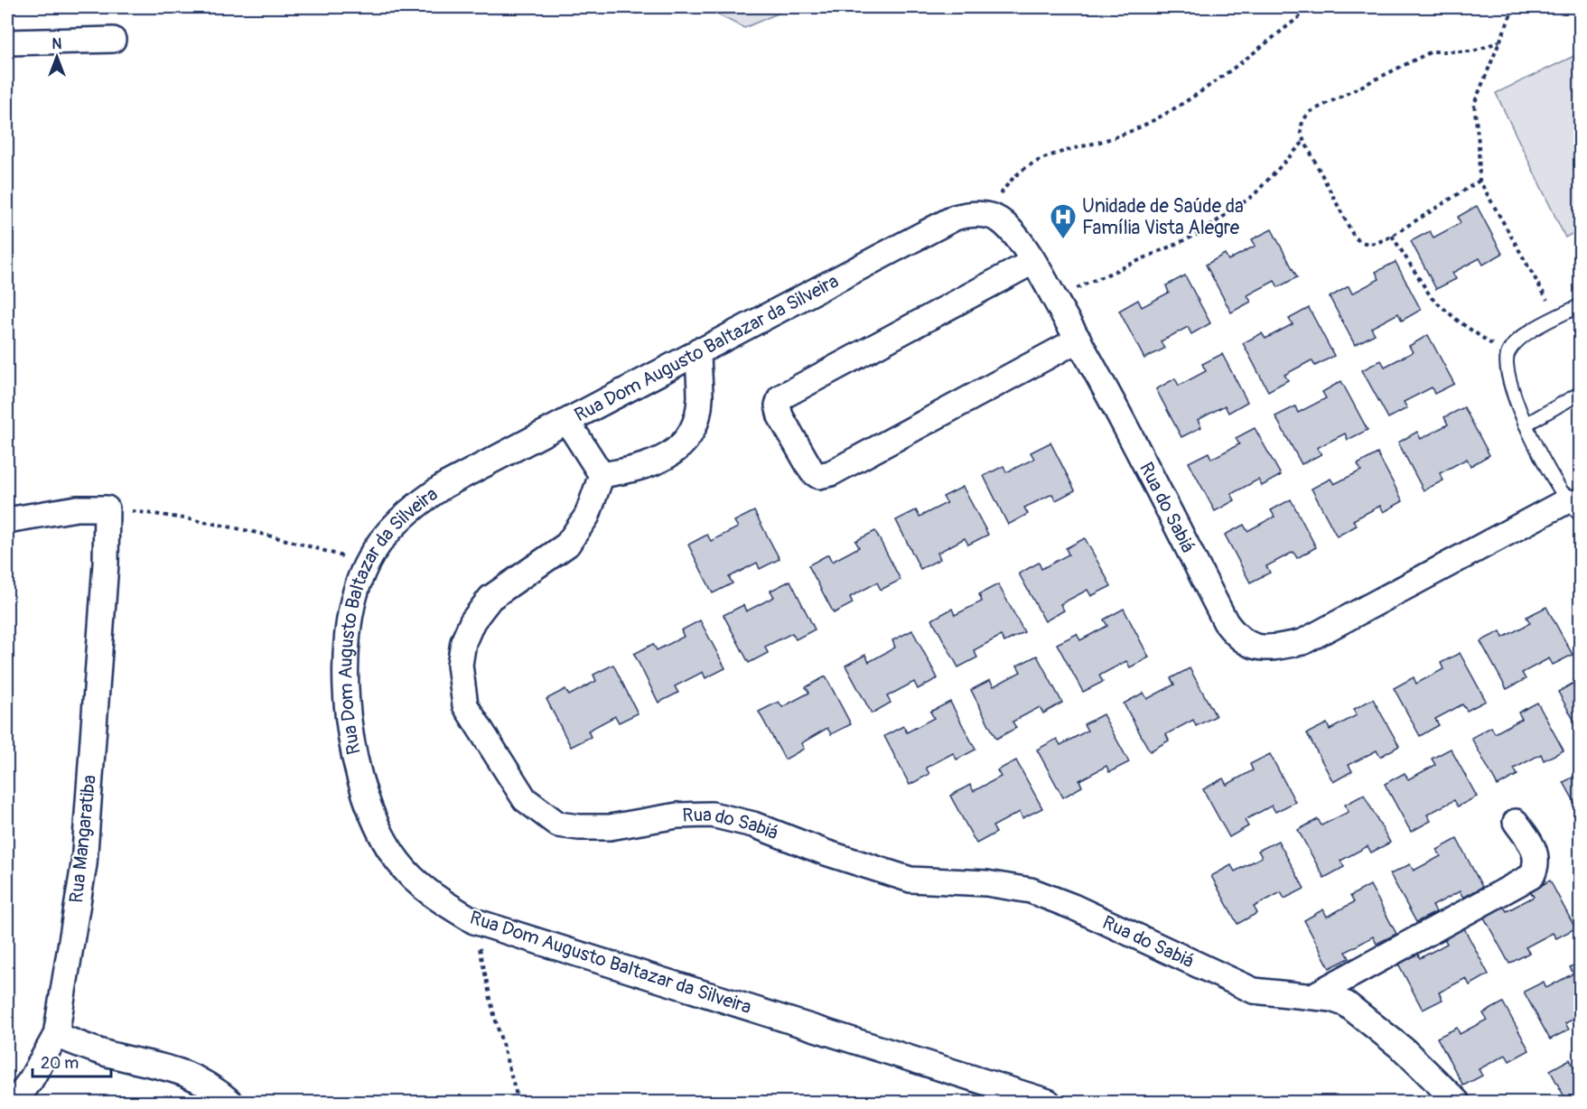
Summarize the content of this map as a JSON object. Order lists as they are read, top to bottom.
{
  "streets": {
    "street": ["Rua Dom Augusto Baltazar da Silveira", "Rua do Sabiá", "Rua Mangaratiba"]
  },
  "crossings": [
    ["Rua Dom Augusto Baltazar da Silveira", "Rua do Sabiá"]
  ],
  "places": {
    "hospital": ["Unidade de Saúde da Família Vista Alegre"]
  },
  "scale_bar": "20 m",
  "north": "top"
}
